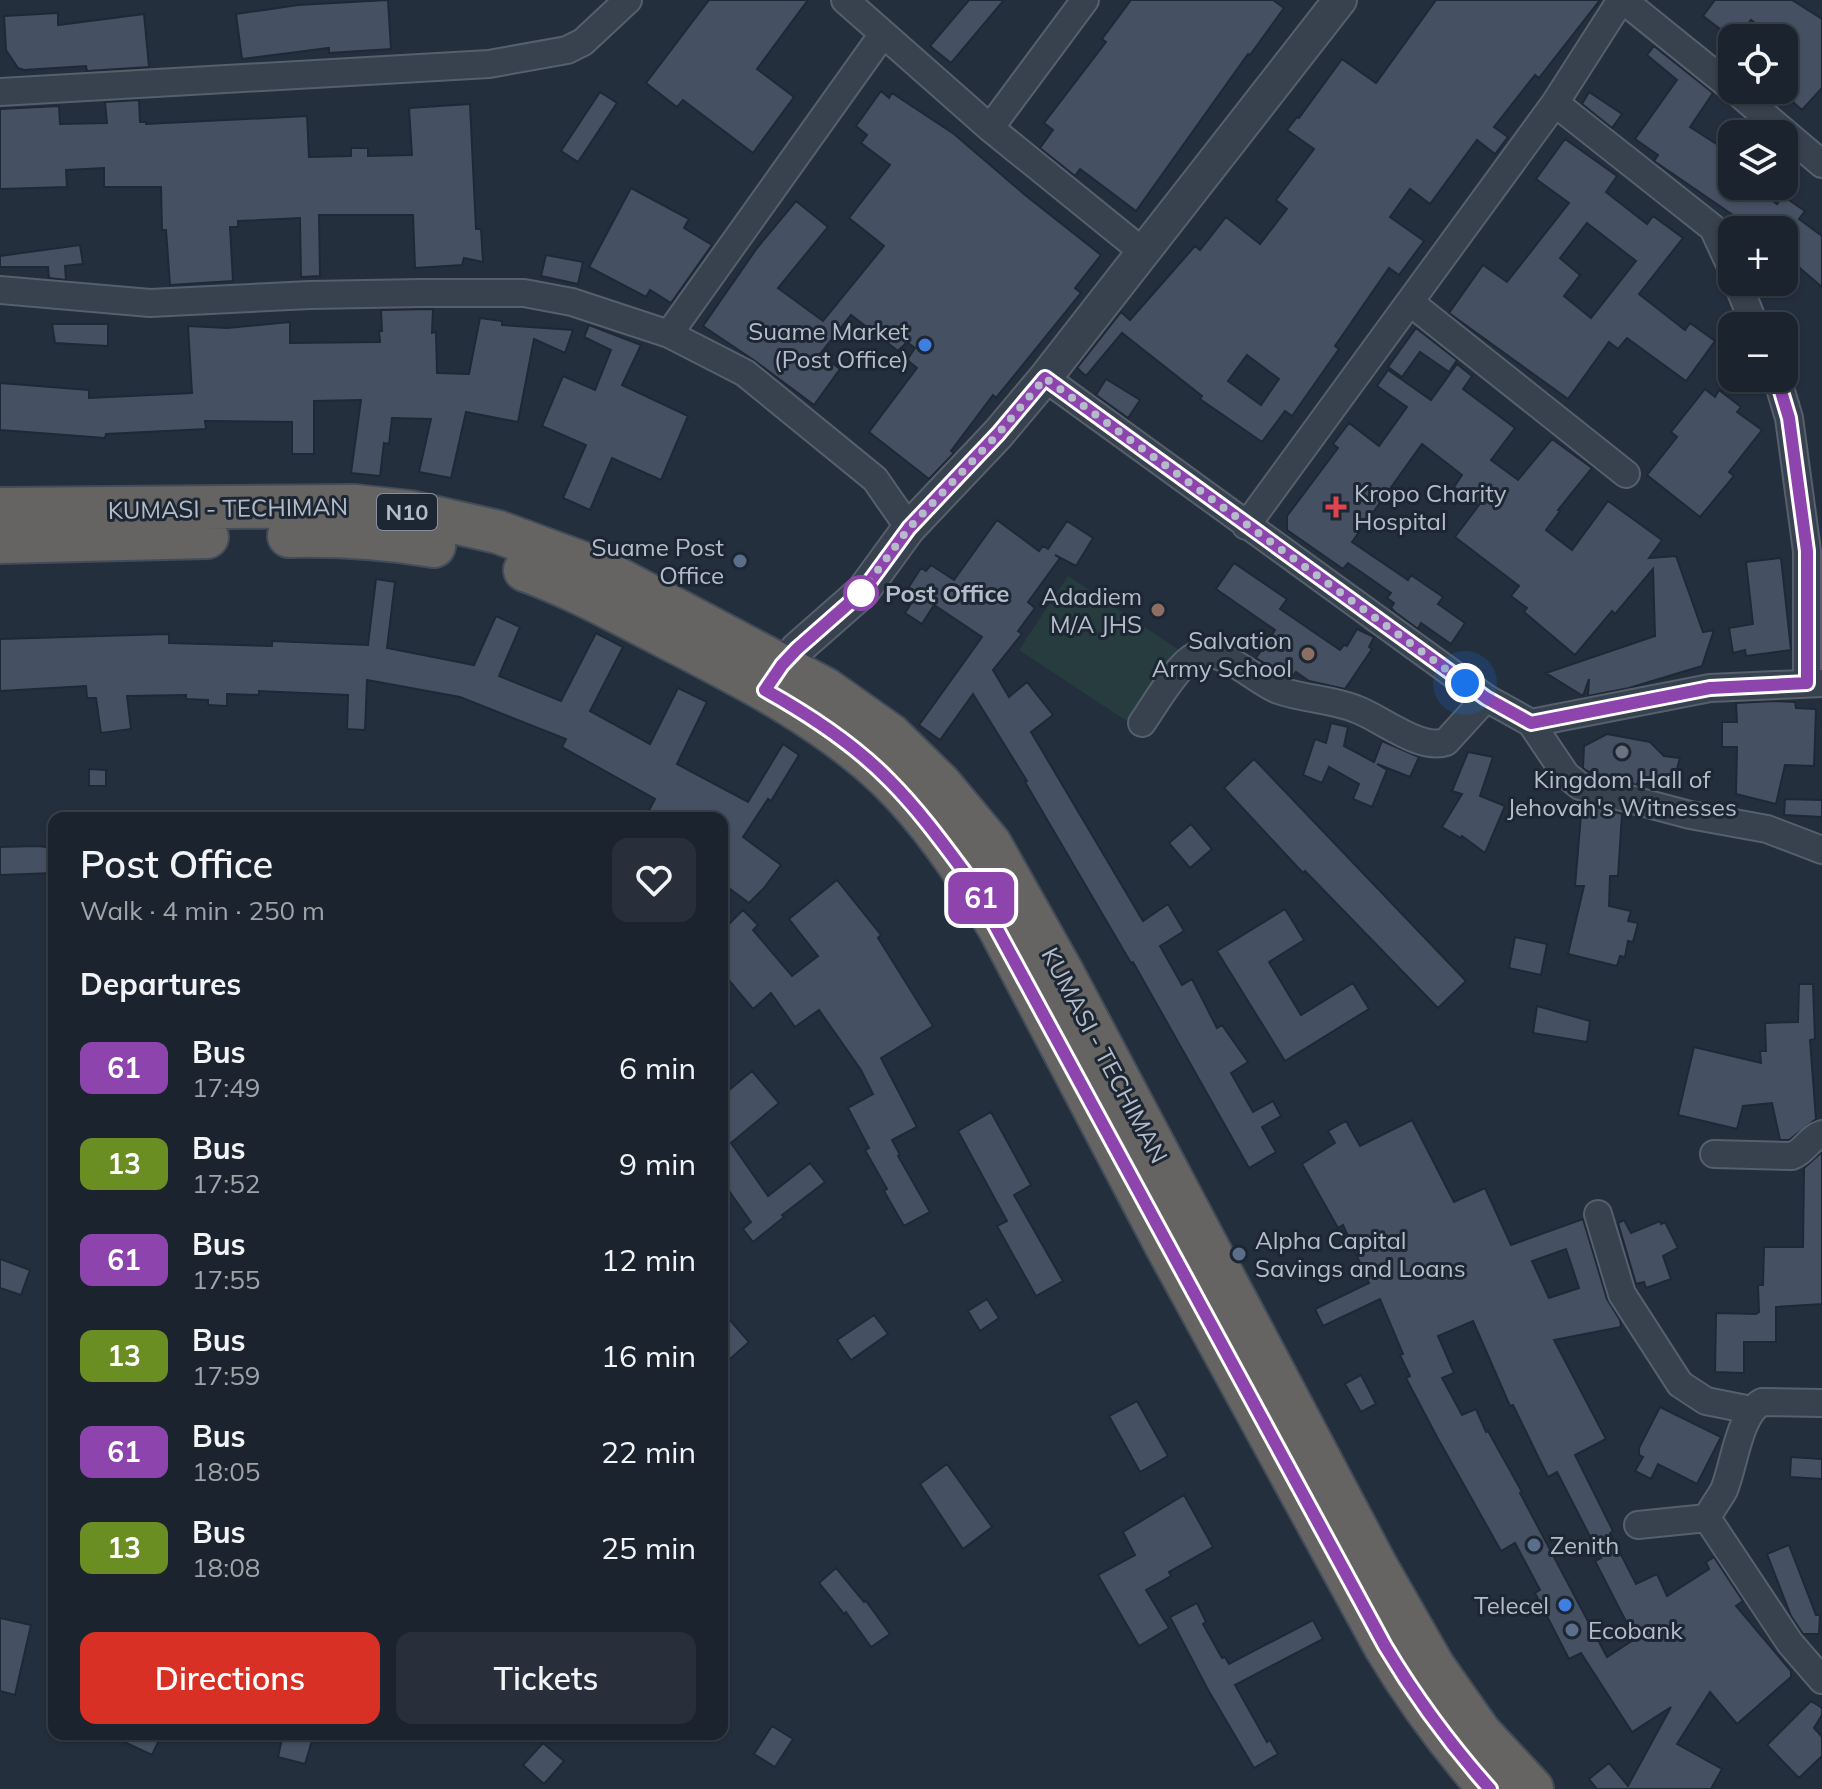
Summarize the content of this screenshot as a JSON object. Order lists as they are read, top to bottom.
{
  "streets": {
    "highway": ["KUMASI - TECHIMAN", "N10"]
  },
  "crossings": [
    ["KUMASI - TECHIMAN", "N10"]
  ],
  "places": {
    "other": [
      "Suame Market (Post Office)",
      "Suame Post Office",
      "Post Office",
      "Adadiem M/A JHS",
      "Salvation Army School",
      "Kingdom Hall of Jehovah's Witnesses",
      "Alpha Capital Savings and Loans",
      "Zenith",
      "Telecel",
      "Ecobank"
    ],
    "health": ["Kropo Charity Hospital"]
  },
  "lines": ["bus line 61"],
  "page": {
    "on_map": "61",
    "map_buttons": ["+", "−"],
    "heading": [
      ["Post Office", "Walk · 4 min · 250 m"],
      "Departures"
    ],
    "list": [
      {
        "mark": "61",
        "name": "Bus",
        "note": "17:49",
        "value": "6 min"
      },
      {
        "mark": "13",
        "name": "Bus",
        "note": "17:52",
        "value": "9 min"
      },
      {
        "mark": "61",
        "name": "Bus",
        "note": "17:55",
        "value": "12 min"
      },
      {
        "mark": "13",
        "name": "Bus",
        "note": "17:59",
        "value": "16 min"
      },
      {
        "mark": "61",
        "name": "Bus",
        "note": "18:05",
        "value": "22 min"
      },
      {
        "mark": "13",
        "name": "Bus",
        "note": "18:08",
        "value": "25 min"
      }
    ],
    "buttons": ["Directions", "Tickets"]
  }
}
